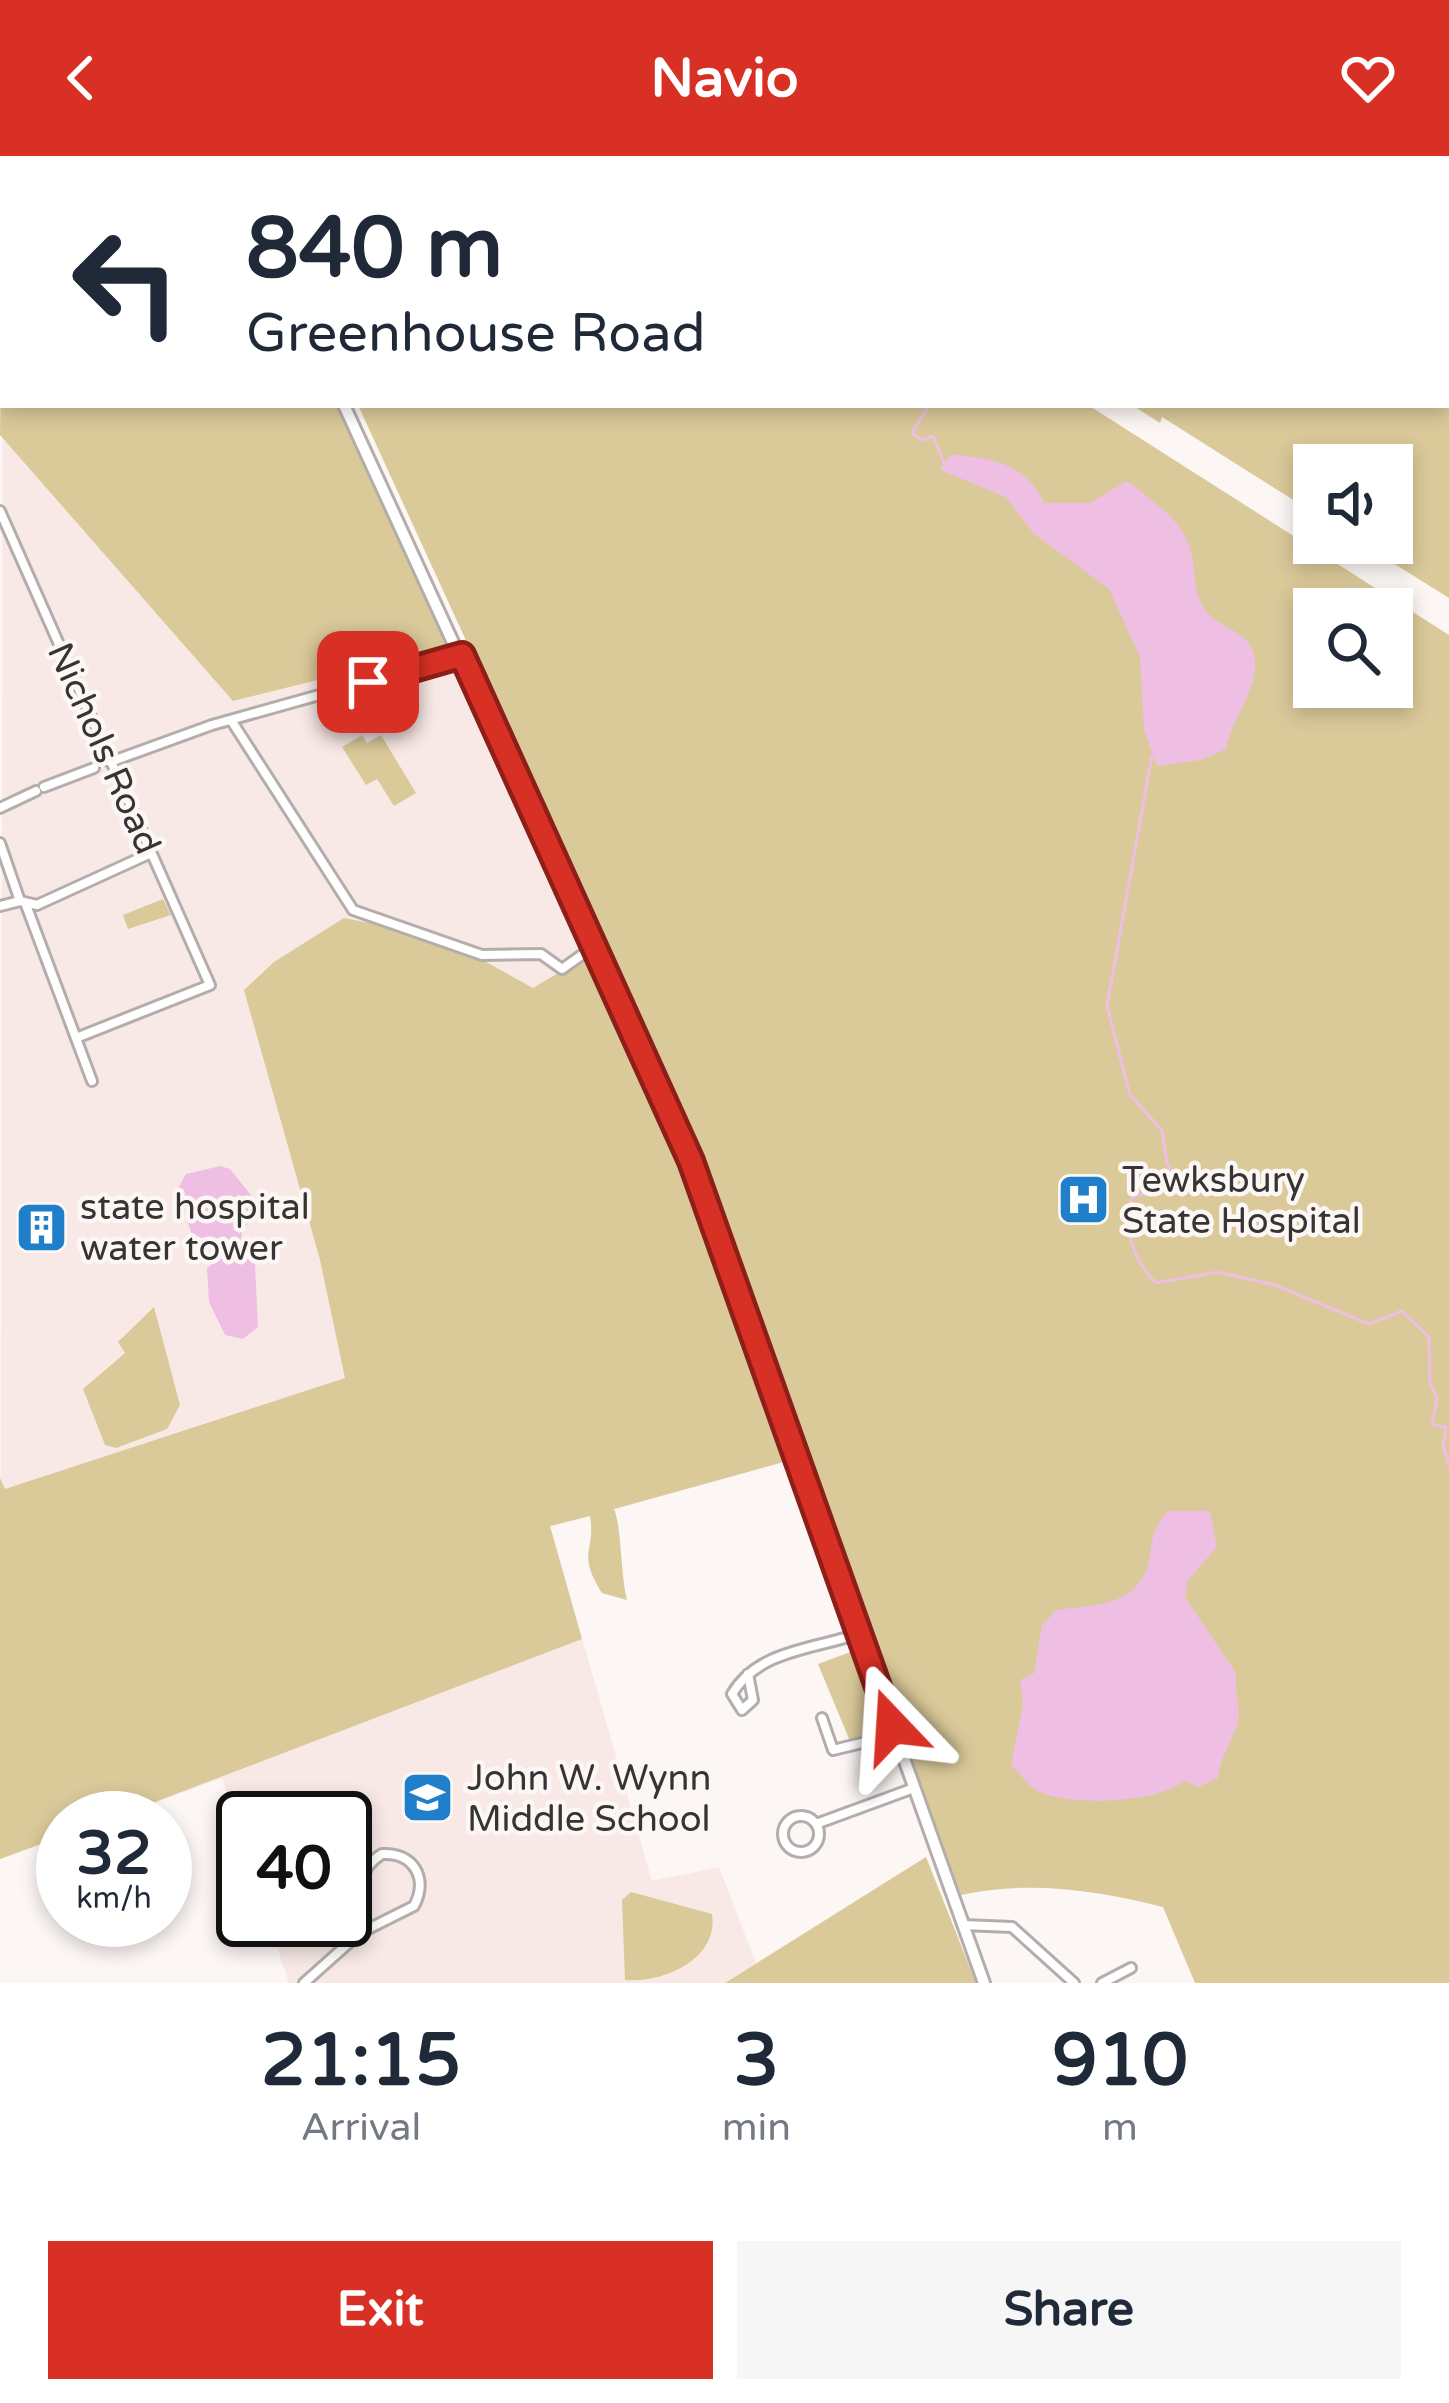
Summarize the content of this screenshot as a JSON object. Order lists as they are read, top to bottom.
{
  "streets": {
    "street": ["Nichols Road"]
  },
  "places": {
    "hospital": ["Tewksbury State Hospital"],
    "building": ["state hospital water tower"],
    "school or university": ["John W. Wynn Middle School"]
  },
  "page": {
    "header": "Navio",
    "turn": ["840 m", "Greenhouse Road"],
    "speed": "32 km/h",
    "limit": "40",
    "eta": [
      "21:15",
      "Arrival",
      "3",
      "min",
      "910",
      "m"
    ],
    "buttons": ["Exit", "Share"]
  }
}
